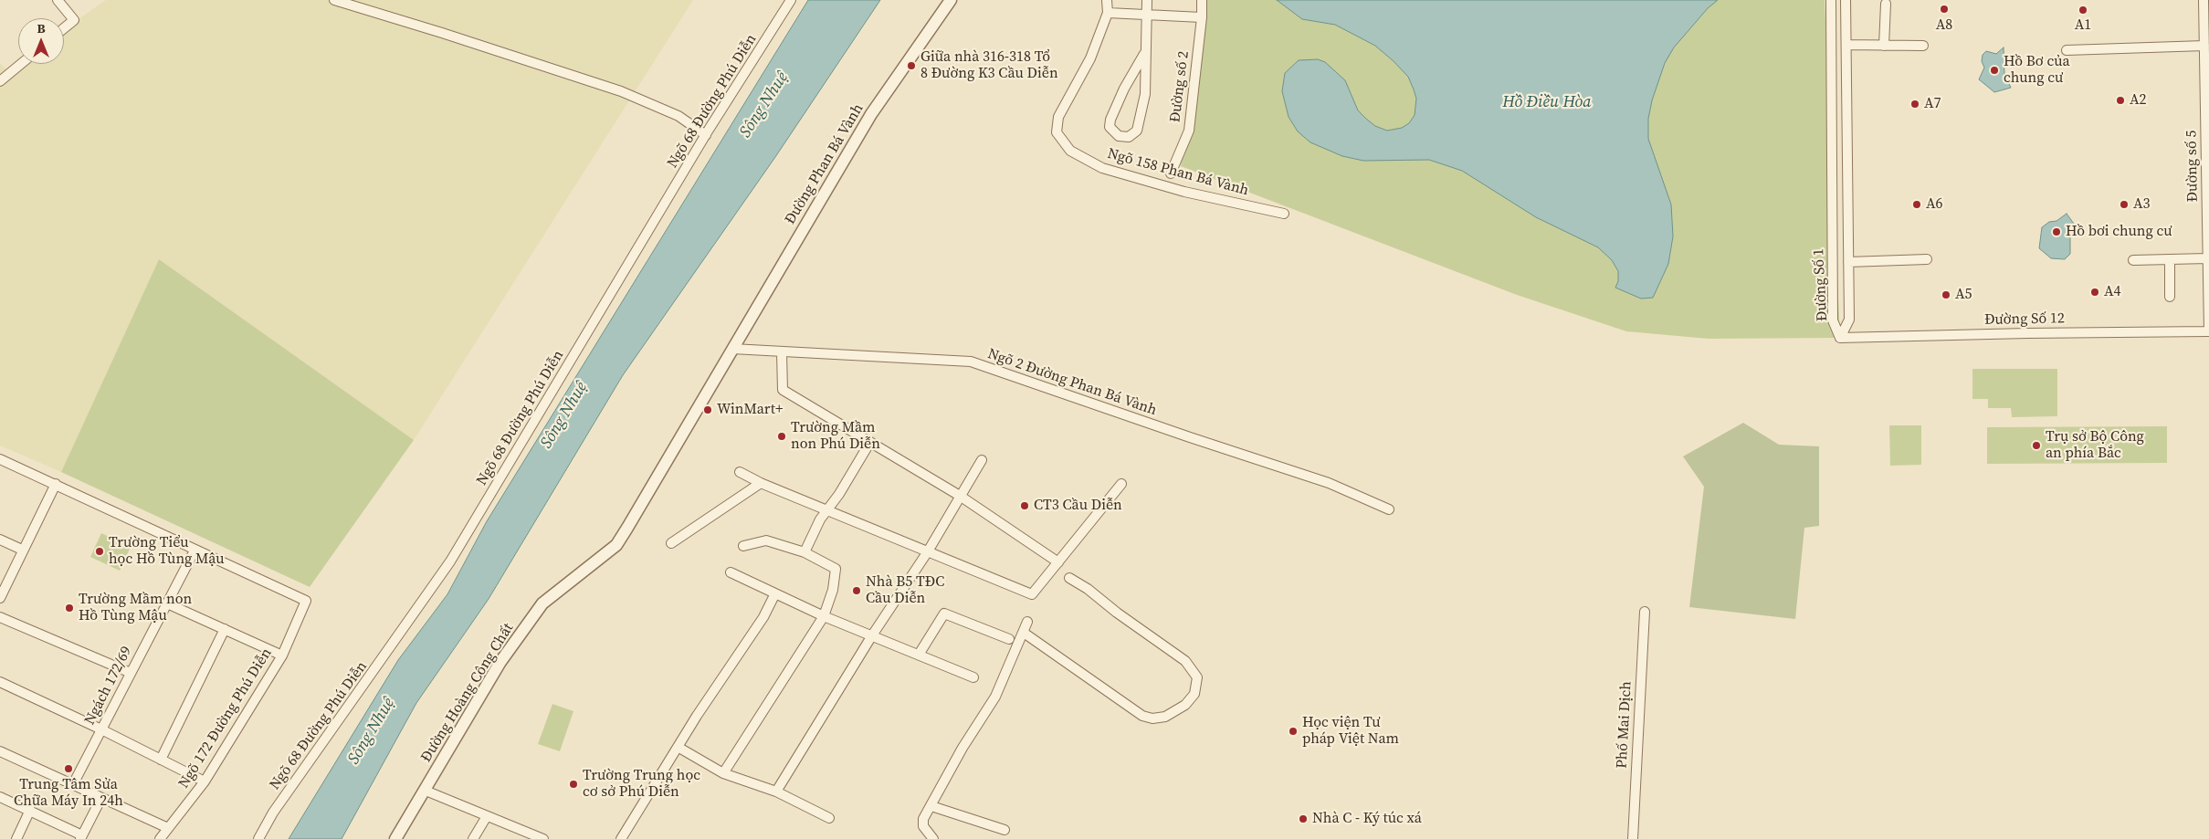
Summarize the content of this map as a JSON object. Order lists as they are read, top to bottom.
{
  "streets": {
    "street": [
      "Đường số 2",
      "Ngõ 68 Đường Phú Diễn",
      "Đường Phan Bá Vành",
      "Đường số 5",
      "Ngõ 158 Phan Bá Vành",
      "Đường Số 1",
      "Đường Số 12",
      "Ngõ 2 Đường Phan Bá Vành",
      "Ngách 172/69",
      "Đường Hoàng Công Chất",
      "Ngõ 172 Đường Phú Diễn",
      "Phố Mai Dịch"
    ]
  },
  "crossings": [
    ["Đường Phan Bá Vành", "Ngõ 2 Đường Phan Bá Vành"],
    ["Đường Phan Bá Vành", "Đường Hoàng Công Chất"],
    ["Đường số 5", "Đường Số 12"],
    ["Đường Số 1", "Đường Số 12"],
    ["Ngõ 2 Đường Phan Bá Vành", "Đường Hoàng Công Chất"],
    ["Ngách 172/69", "Ngõ 172 Đường Phú Diễn"]
  ],
  "water": ["Hồ Điều Hòa", "Sông Nhuệ"],
  "places": [
    "A8",
    "A1",
    "Giữa nhà 316-318 Tổ 8 Đường K3 Cầu Diễn",
    "Hồ Bơ của chung cư",
    "A2",
    "A7",
    "A6",
    "A3",
    "Hồ bơi chung cư",
    "A4",
    "A5",
    "WinMart+",
    "Trường Mầm non Phú Diễn",
    "Trụ sở Bộ Công an phía Bắc",
    "CT3 Cầu Diễn",
    "Trường Tiểu học Hồ Tùng Mậu",
    "Nhà B5 TĐC Cầu Diễn",
    "Trường Mầm non Hồ Tùng Mậu",
    "Học viện Tư pháp Việt Nam",
    "Trung Tâm Sửa Chữa Máy In 24h",
    "Trường Trung học cơ sở Phú Diễn",
    "Nhà C - Ký túc xá"
  ],
  "north": "top"
}
